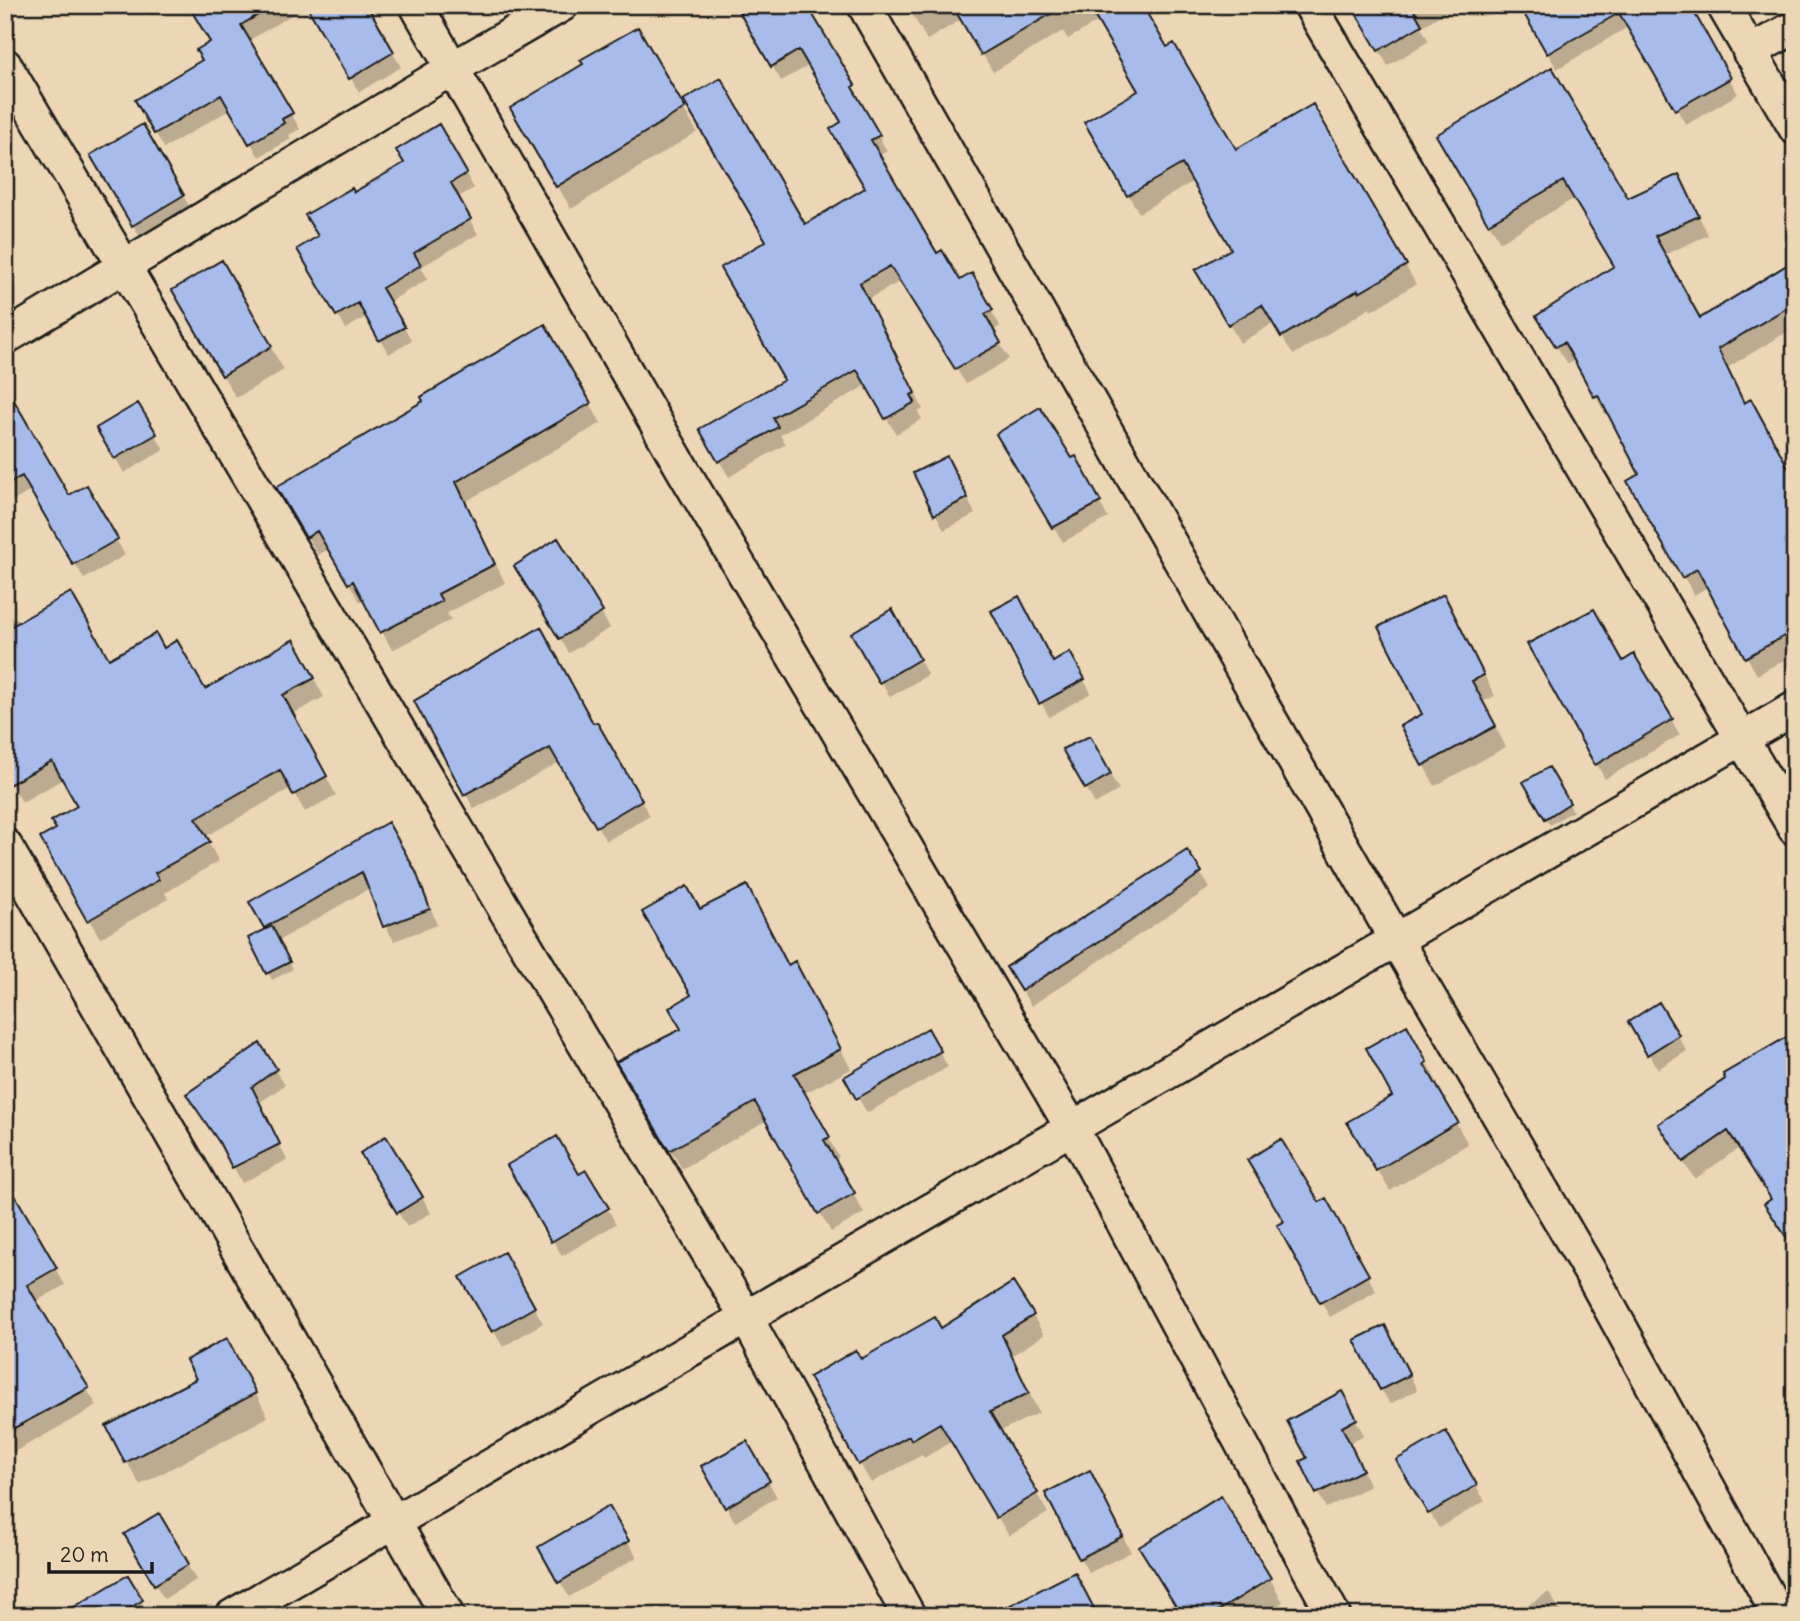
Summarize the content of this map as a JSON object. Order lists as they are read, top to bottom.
{
  "scale_bar": "20 m"
}
